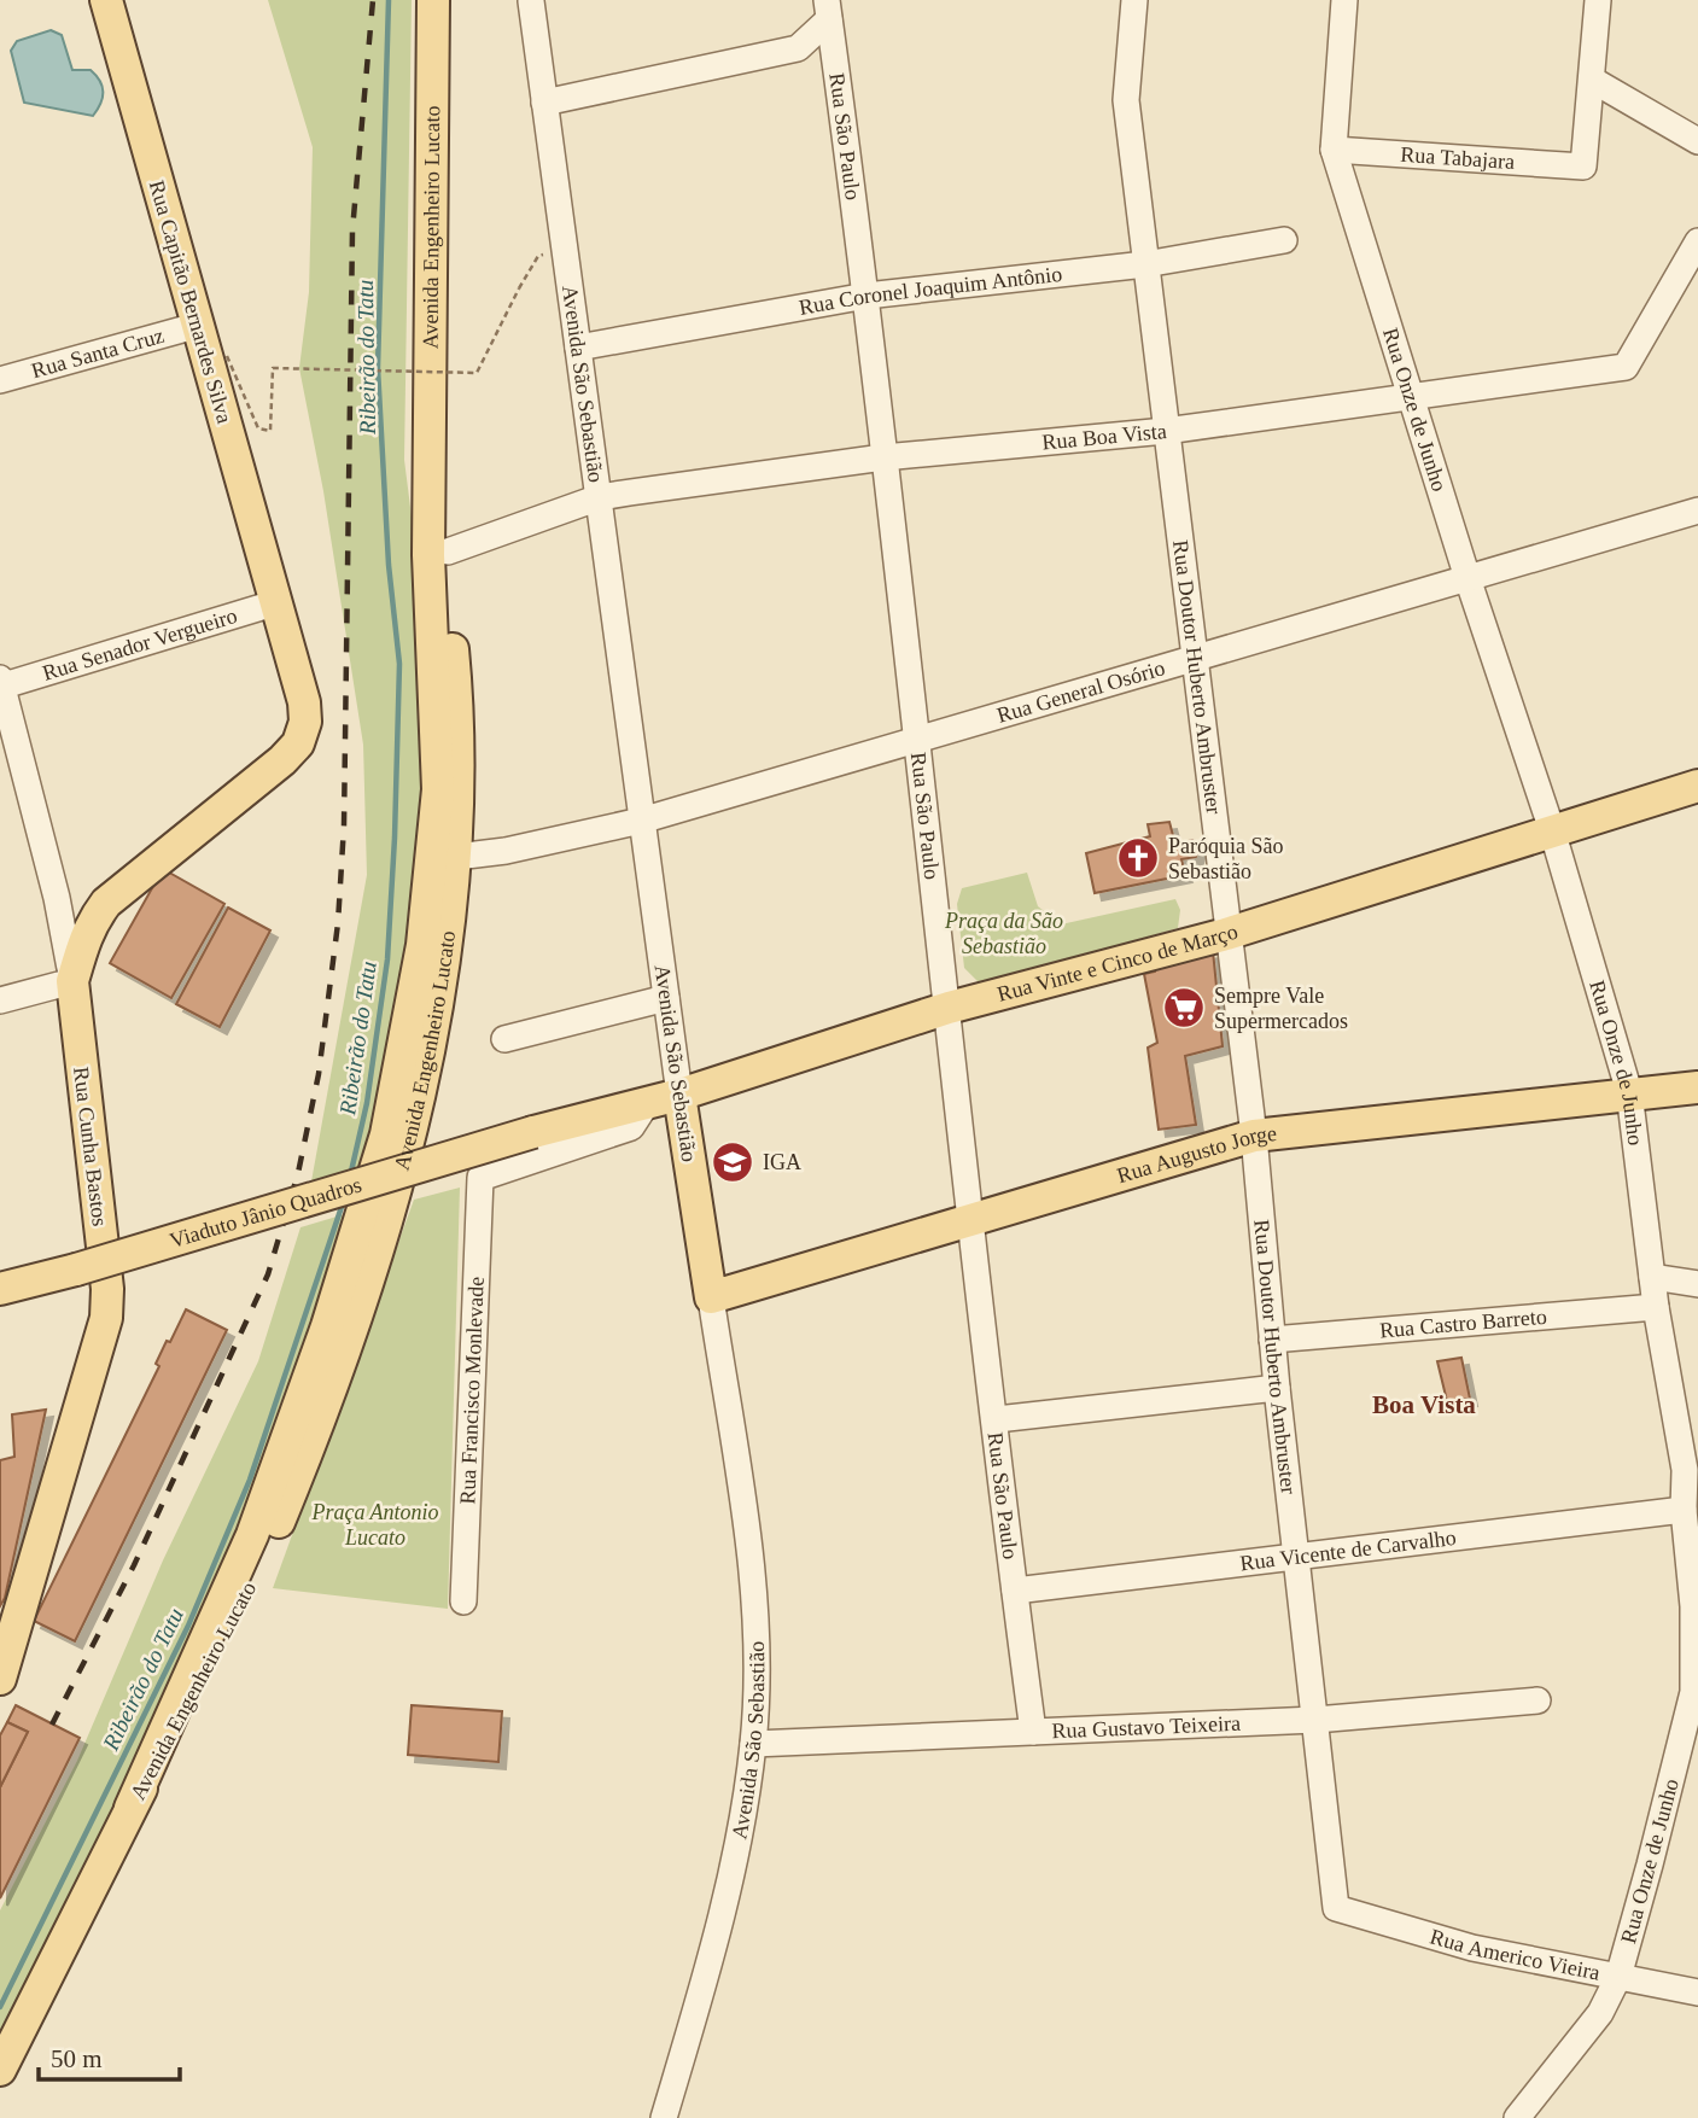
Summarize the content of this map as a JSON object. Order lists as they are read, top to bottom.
{
  "streets": {
    "main road": [
      "Avenida Engenheiro Lucato",
      "Rua Capitão Bernardes Silva",
      "Avenida São Sebastião",
      "Rua Vinte e Cinco de Março",
      "Rua Cunha Bastos",
      "Rua Augusto Jorge",
      "Viaduto Jânio Quadros"
    ],
    "street": [
      "Rua São Paulo",
      "Rua Tabajara",
      "Rua Coronel Joaquim Antônio",
      "Rua Santa Cruz",
      "Rua Onze de Junho",
      "Rua Boa Vista",
      "Rua Senador Vergueiro",
      "Rua Doutor Huberto Ambruster",
      "Rua General Osório",
      "Rua Castro Barreto",
      "Rua Francisco Monlevade",
      "Rua Vicente de Carvalho",
      "Rua Gustavo Teixeira",
      "Rua Americo Vieira"
    ]
  },
  "crossings": [
    ["Rua São Paulo", "Rua Coronel Joaquim Antônio"],
    ["Rua São Paulo", "Rua Boa Vista"],
    ["Rua São Paulo", "Rua General Osório"],
    ["Rua São Paulo", "Rua Vinte e Cinco de Março"],
    ["Rua São Paulo", "Rua Augusto Jorge"],
    ["Rua São Paulo", "Rua Vicente de Carvalho"],
    ["Rua São Paulo", "Rua Gustavo Teixeira"],
    ["Rua Tabajara", "Rua Onze de Junho"],
    ["Avenida Engenheiro Lucato", "Rua Boa Vista"],
    ["Avenida Engenheiro Lucato", "Rua General Osório"],
    ["Rua Coronel Joaquim Antônio", "Avenida São Sebastião"],
    ["Rua Coronel Joaquim Antônio", "Rua Doutor Huberto Ambruster"],
    ["Rua Capitão Bernardes Silva", "Rua Santa Cruz"],
    ["Rua Capitão Bernardes Silva", "Rua Senador Vergueiro"],
    ["Avenida São Sebastião", "Rua Boa Vista"],
    ["Avenida São Sebastião", "Rua General Osório"],
    ["Avenida São Sebastião", "Rua Vinte e Cinco de Março"],
    ["Avenida São Sebastião", "Rua Augusto Jorge"],
    ["Avenida São Sebastião", "Rua Gustavo Teixeira"],
    ["Rua Onze de Junho", "Rua Boa Vista"],
    ["Rua Onze de Junho", "Rua General Osório"],
    ["Rua Onze de Junho", "Rua Vinte e Cinco de Março"],
    ["Rua Onze de Junho", "Rua Augusto Jorge"],
    ["Rua Onze de Junho", "Rua Castro Barreto"],
    ["Rua Onze de Junho", "Rua Vicente de Carvalho"],
    ["Rua Onze de Junho", "Rua Americo Vieira"],
    ["Rua Boa Vista", "Rua Doutor Huberto Ambruster"],
    ["Rua Senador Vergueiro", "Rua Cunha Bastos"],
    ["Rua Doutor Huberto Ambruster", "Rua General Osório"],
    ["Rua Doutor Huberto Ambruster", "Rua Vinte e Cinco de Março"],
    ["Rua Doutor Huberto Ambruster", "Rua Augusto Jorge"],
    ["Rua Doutor Huberto Ambruster", "Rua Castro Barreto"],
    ["Rua Doutor Huberto Ambruster", "Rua Vicente de Carvalho"],
    ["Rua Doutor Huberto Ambruster", "Rua Gustavo Teixeira"],
    ["Rua Doutor Huberto Ambruster", "Rua Americo Vieira"],
    ["Rua Vinte e Cinco de Março", "Viaduto Jânio Quadros"],
    ["Rua Vinte e Cinco de Março", "Rua Francisco Monlevade"]
  ],
  "districts": ["Boa Vista"],
  "water": ["Ribeirão do Tatu"],
  "parks": ["Praça da São Sebastião", "Praça Antonio Lucato"],
  "places": {
    "church": ["Paróquia São Sebastião"],
    "supermarket": ["Sempre Vale Supermercados"],
    "school or university": ["IGA"]
  },
  "scale_bar": "50 m"
}
